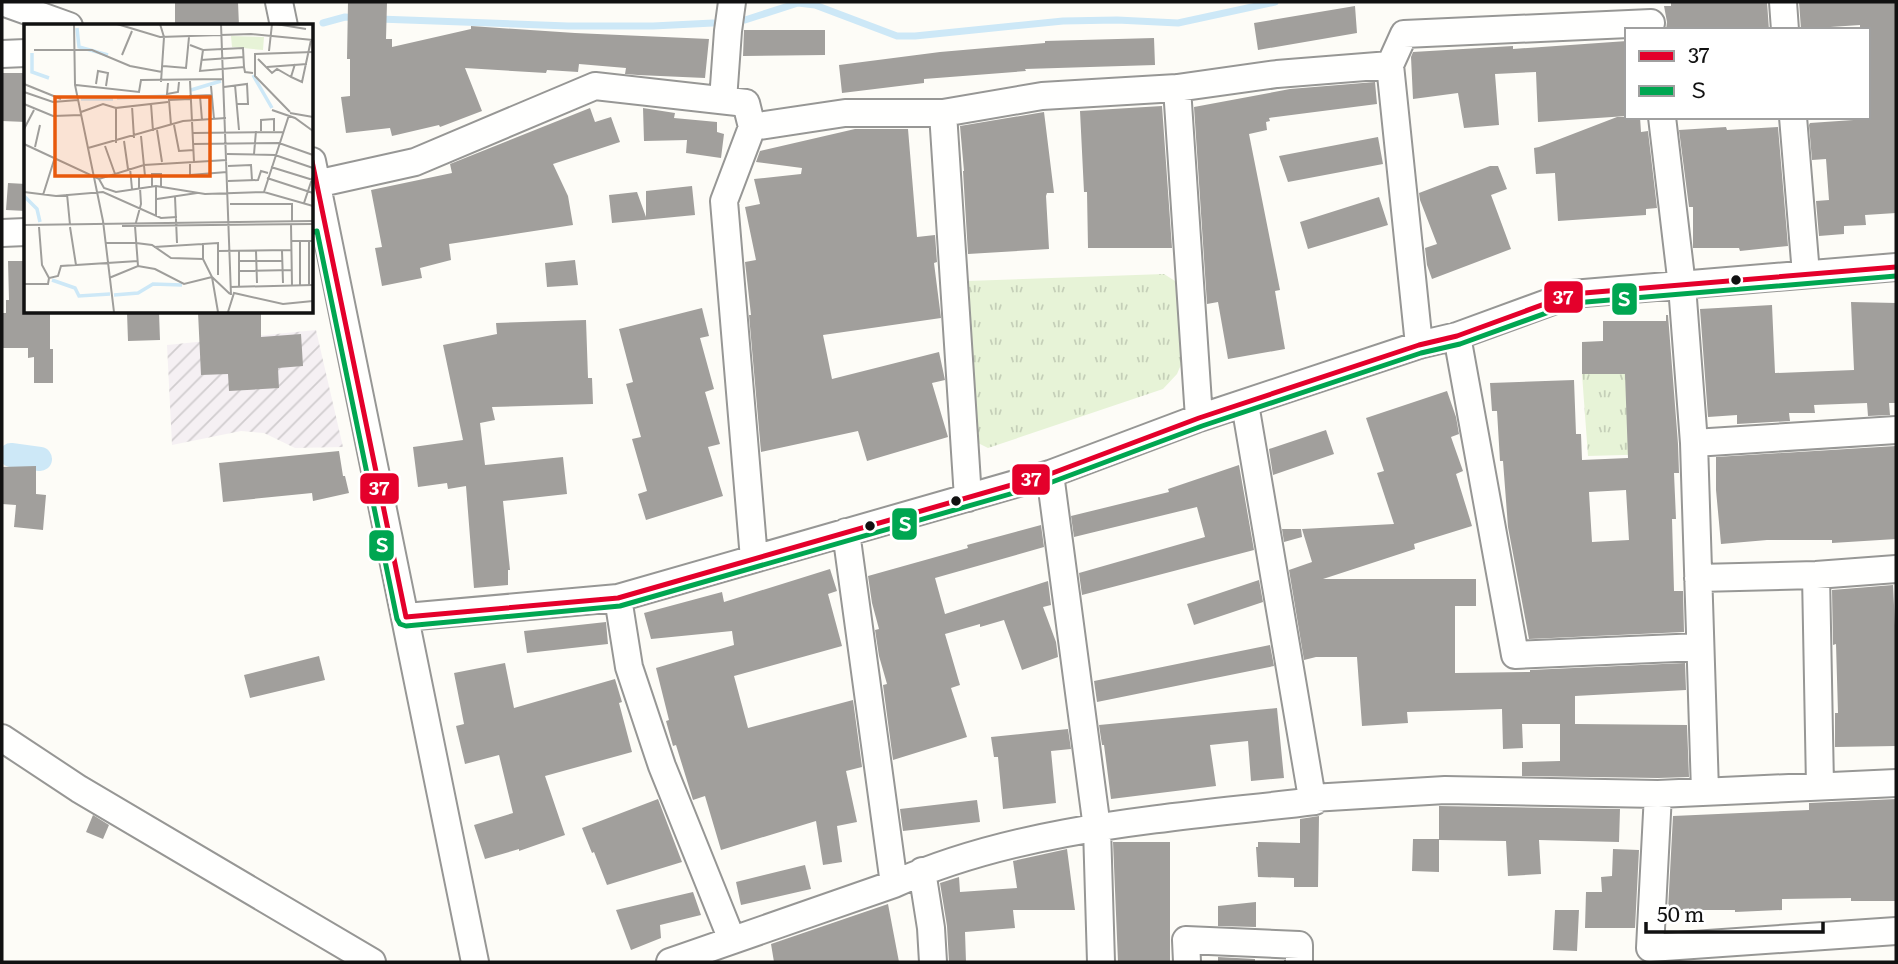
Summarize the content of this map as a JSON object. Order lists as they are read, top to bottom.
{
  "lines": ["transit line 37", "transit line Ｓ"],
  "legend": ["37", "Ｓ"],
  "scale_bar": "50 m"
}
